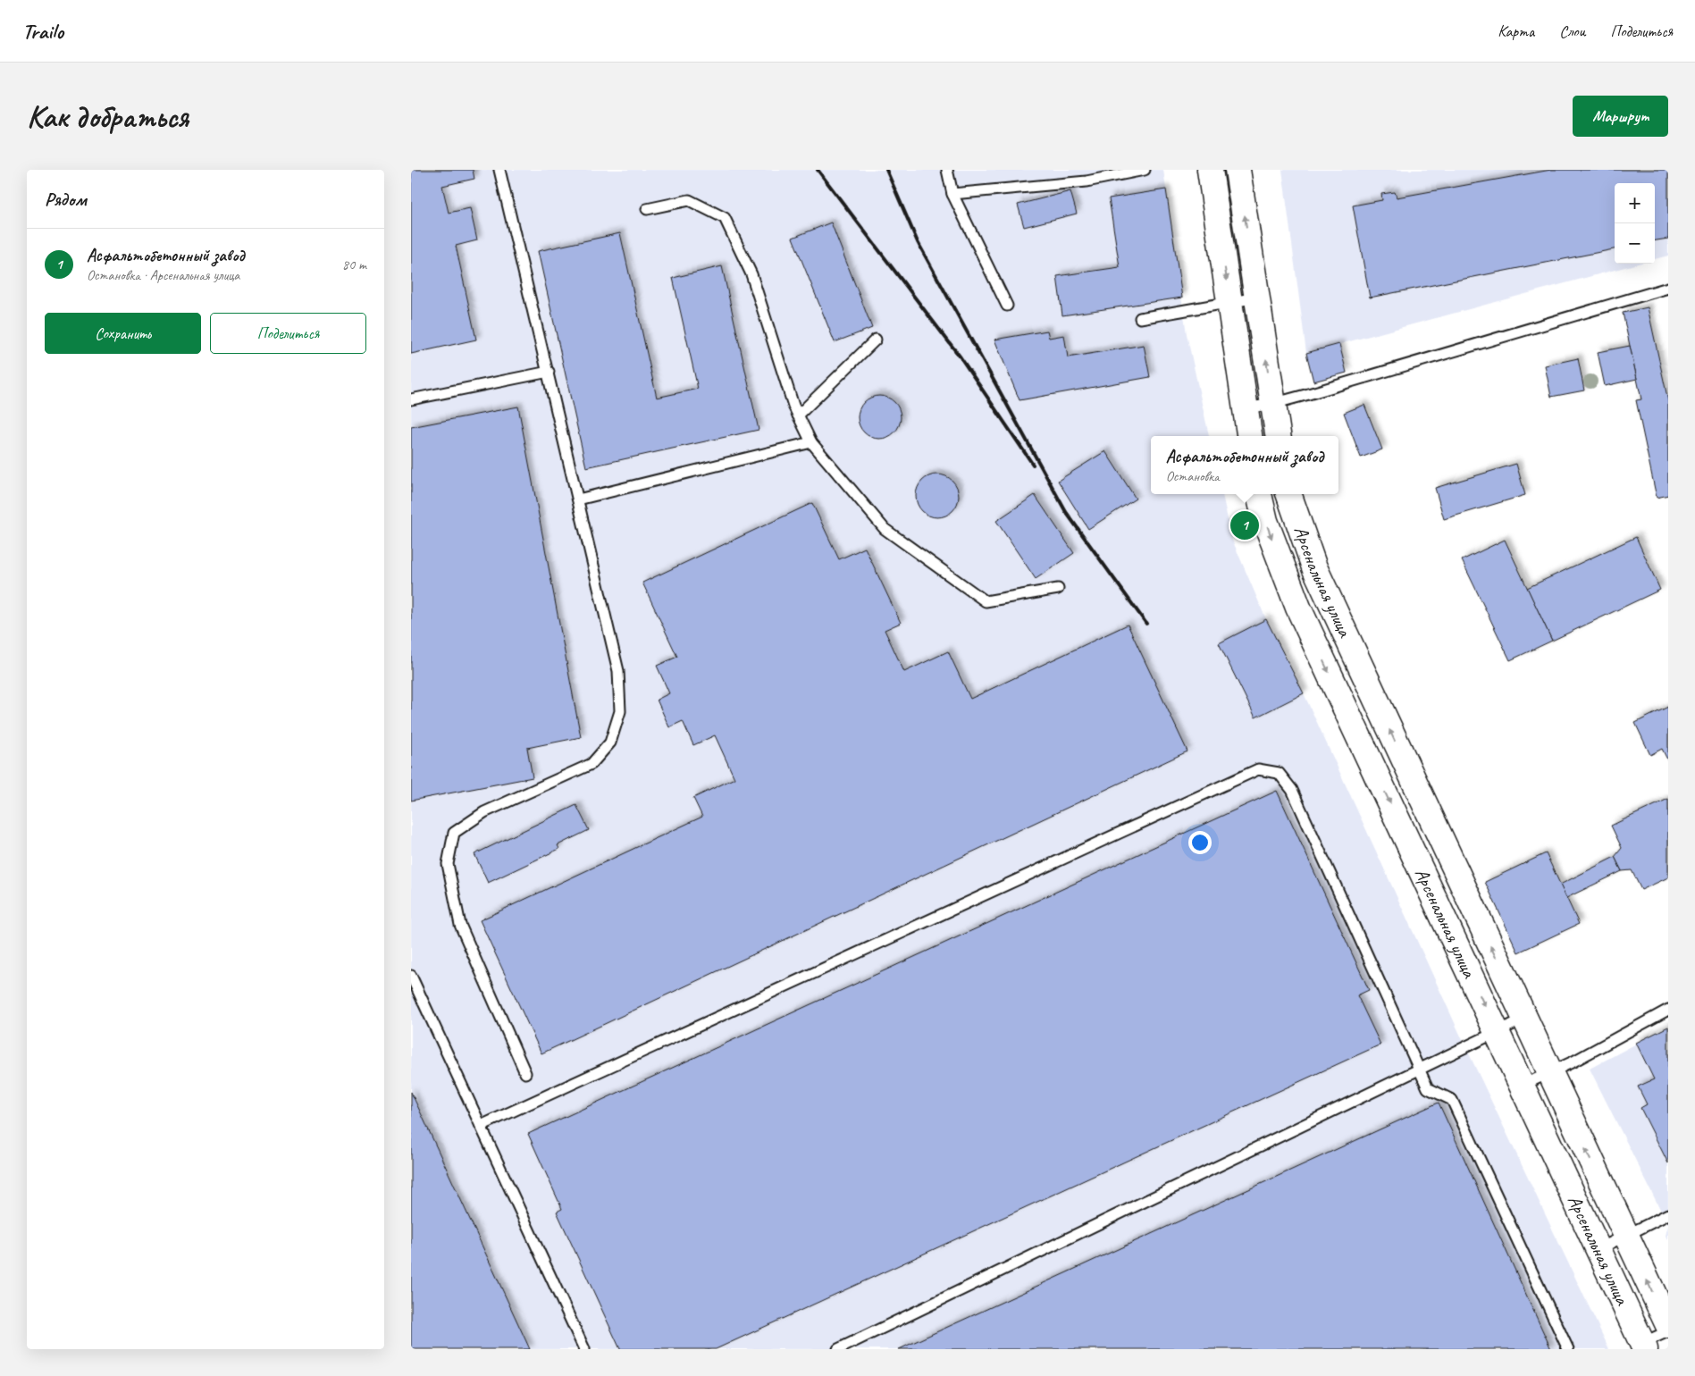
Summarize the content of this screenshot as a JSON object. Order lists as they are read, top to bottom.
{
  "streets": {
    "street": ["Арсенальная улица"]
  },
  "page": {
    "header": "Trailo",
    "nav": ["Карта", "Слои", "Поделиться"],
    "buttons": [
      "Маршрут",
      ["Сохранить", "Поделиться"]
    ],
    "title": "Как добраться",
    "heading": "Рядом",
    "map_buttons": ["+", "−"],
    "list": [
      {
        "mark": "1",
        "name": "Асфальтобетонный завод",
        "note": "Остановка · Арсенальная улица",
        "value": "80 m"
      }
    ],
    "popup": ["Асфальтобетонный завод", "Остановка"],
    "pins": "1"
  }
}
